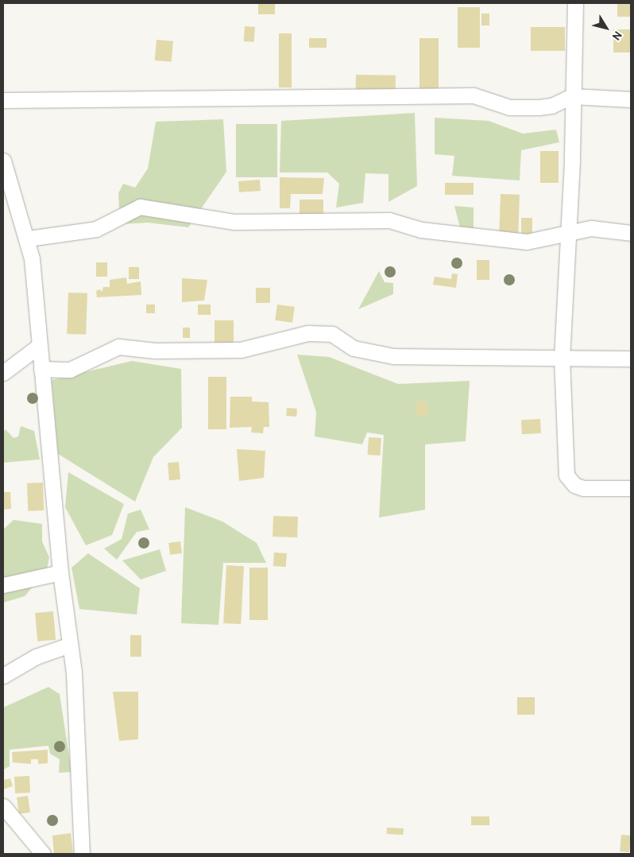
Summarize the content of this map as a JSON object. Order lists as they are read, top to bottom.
{
  "north": "bottom right"
}
